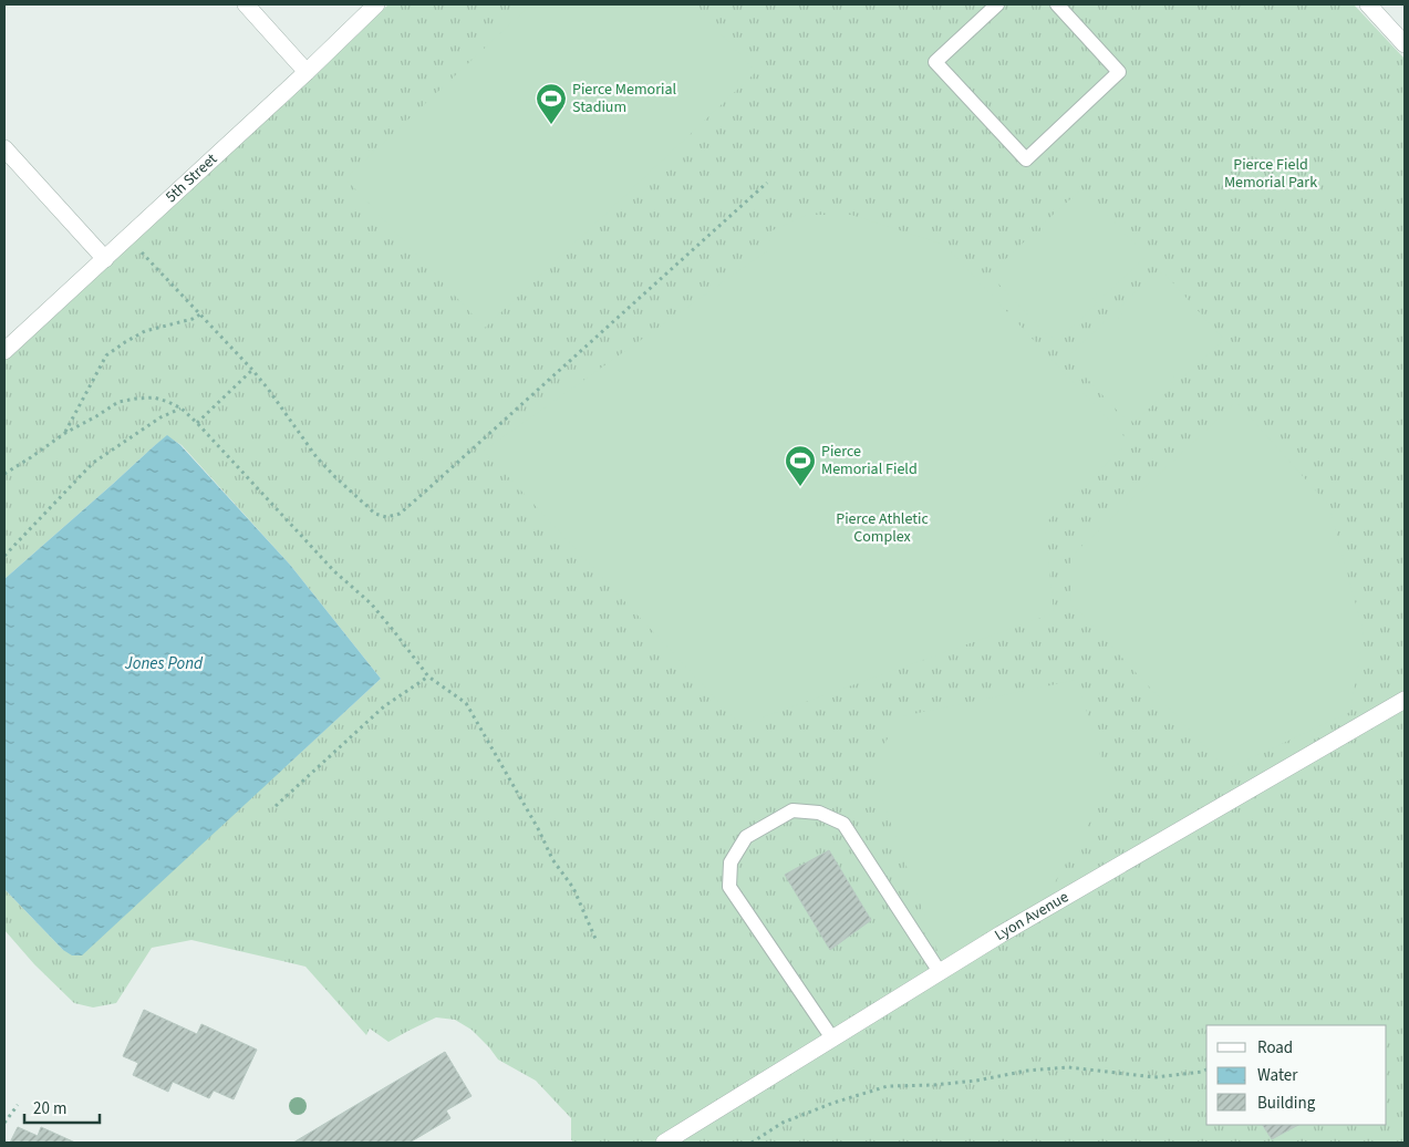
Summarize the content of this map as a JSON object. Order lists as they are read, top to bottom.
{
  "streets": {
    "street": ["5th Street", "Lyon Avenue"]
  },
  "water": ["Jones Pond"],
  "parks": ["Pierce Field Memorial Park", "Pierce Athletic Complex"],
  "places": {
    "sports": ["Pierce Memorial Stadium", "Pierce Memorial Field"]
  },
  "legend": ["Road", "Water", "Building"],
  "scale_bar": "20 m"
}
